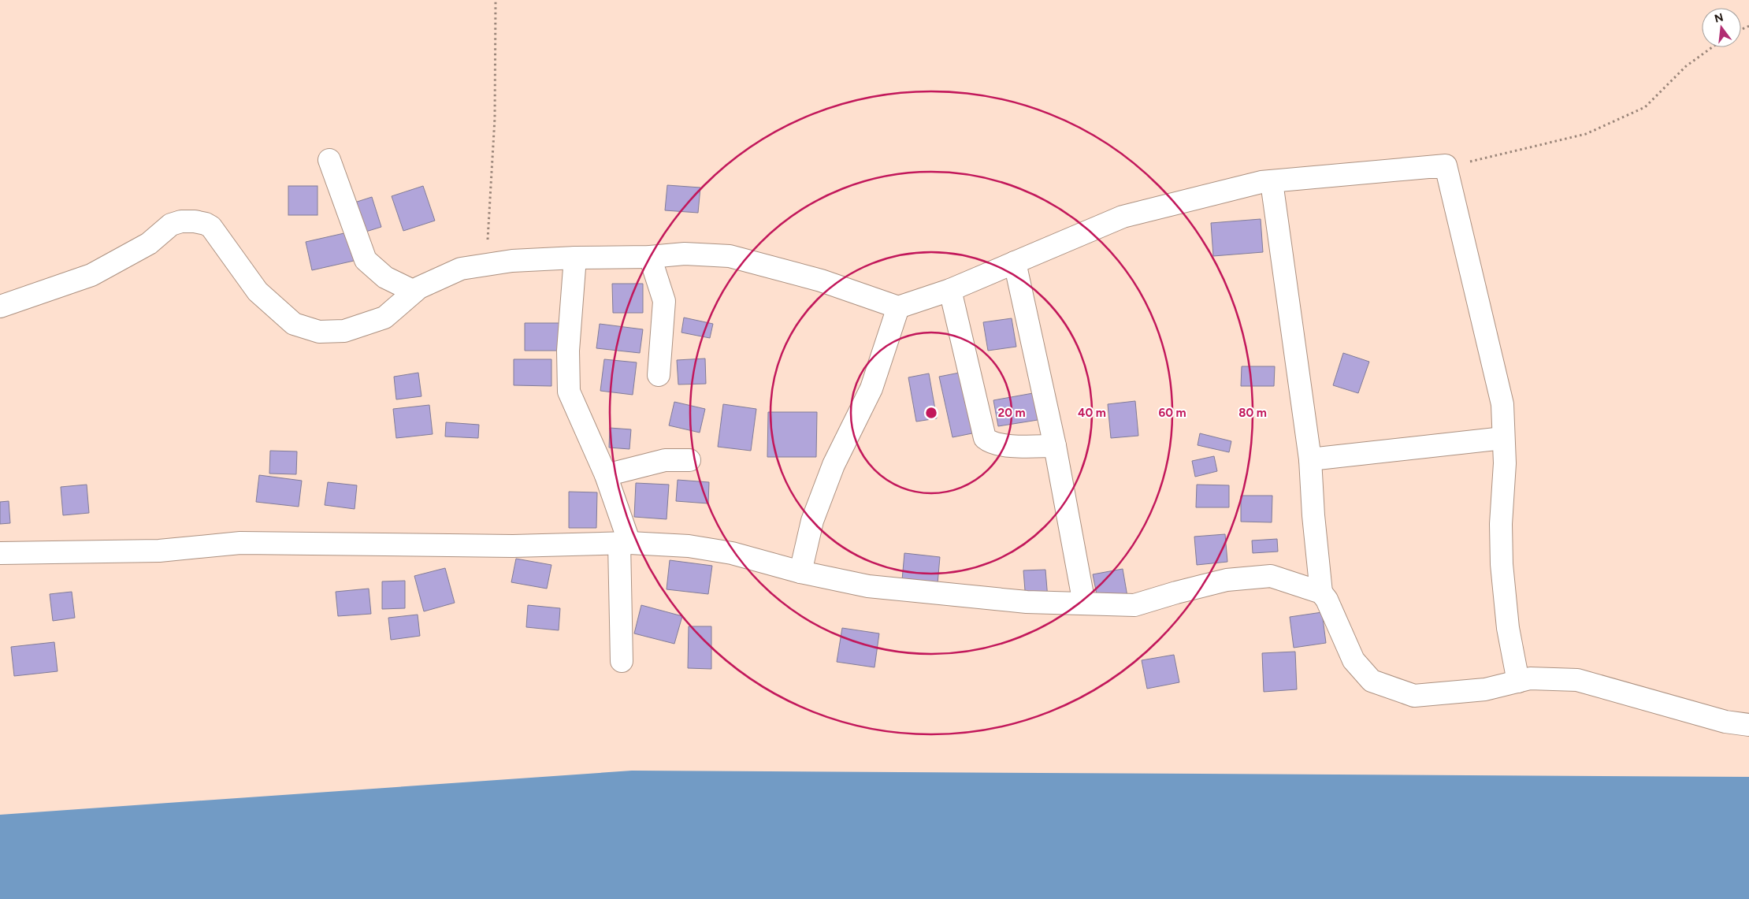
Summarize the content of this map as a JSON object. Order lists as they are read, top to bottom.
{
  "north": "top",
  "rings": [
    "20 m",
    "40 m",
    "60 m",
    "80 m"
  ]
}
